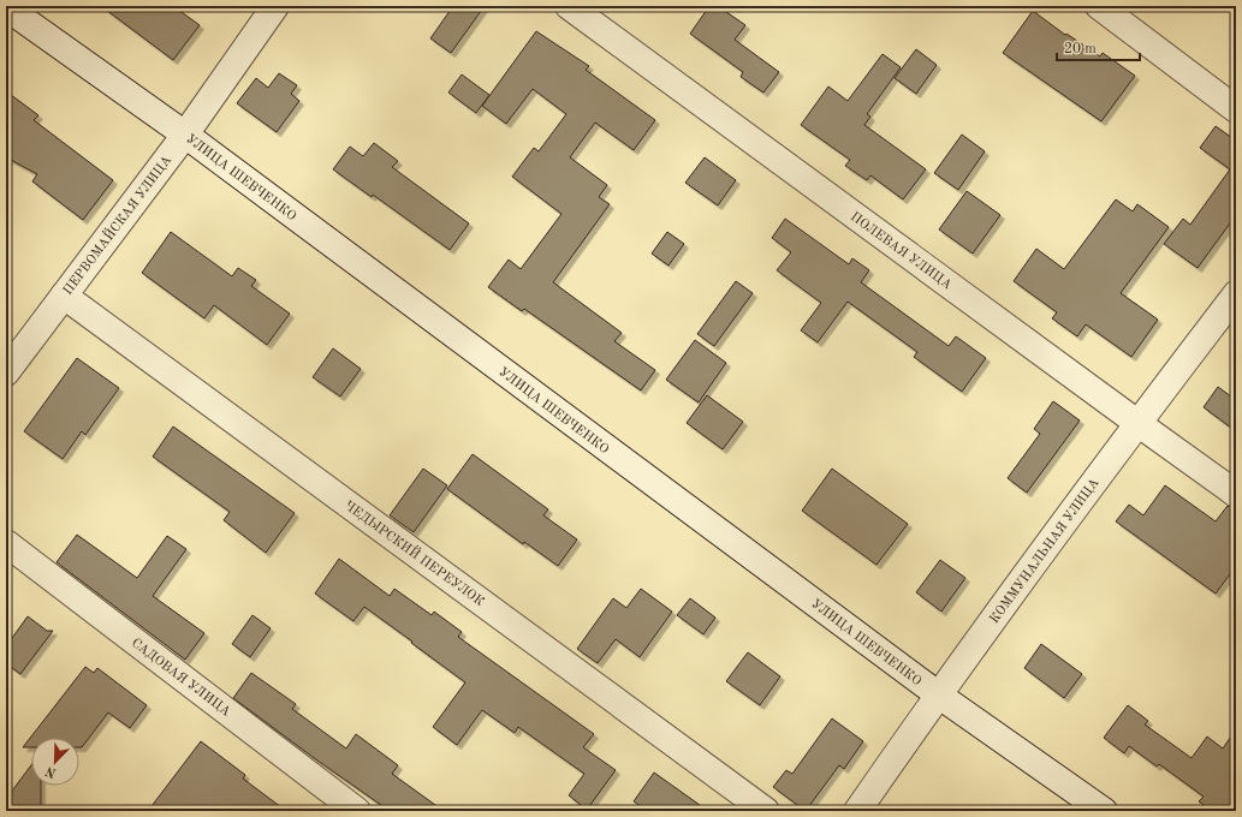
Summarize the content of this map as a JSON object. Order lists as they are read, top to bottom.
{
  "streets": {
    "street": [
      "УЛИЦА ШЕВЧЕНКО",
      "ПЕРВОМАЙСКАЯ УЛИЦА",
      "ПОЛЕВАЯ УЛИЦА",
      "КОММУНАЛЬНАЯ УЛИЦА",
      "ЧЕДЫРСКИЙ ПЕРЕУЛОК",
      "САДОВАЯ УЛИЦА"
    ]
  },
  "crossings": [
    ["УЛИЦА ШЕВЧЕНКО", "ПЕРВОМАЙСКАЯ УЛИЦА"],
    ["УЛИЦА ШЕВЧЕНКО", "КОММУНАЛЬНАЯ УЛИЦА"],
    ["ПЕРВОМАЙСКАЯ УЛИЦА", "ЧЕДЫРСКИЙ ПЕРЕУЛОК"],
    ["ПОЛЕВАЯ УЛИЦА", "КОММУНАЛЬНАЯ УЛИЦА"]
  ],
  "scale_bar": "20 m",
  "north": "bottom left"
}
